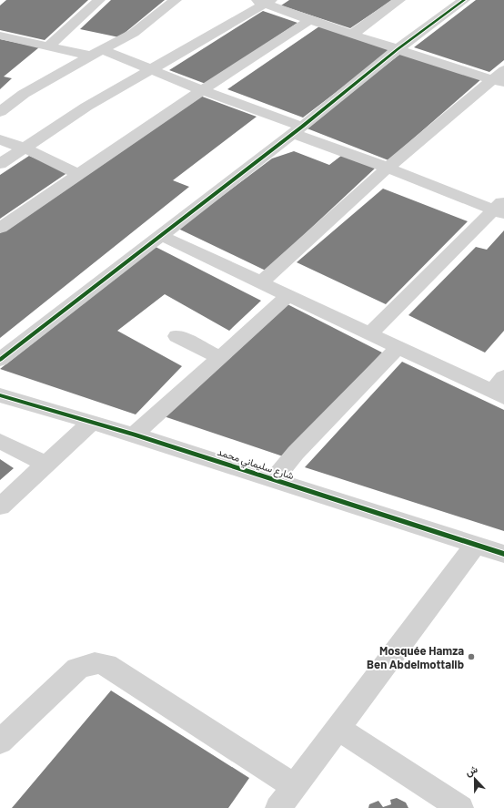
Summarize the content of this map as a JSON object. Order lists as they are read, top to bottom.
{
  "streets": {
    "street": ["شارع سليماني محمد"]
  },
  "places": ["Mosquée Hamza Ben Abdelmottalib"],
  "north": "top"
}
